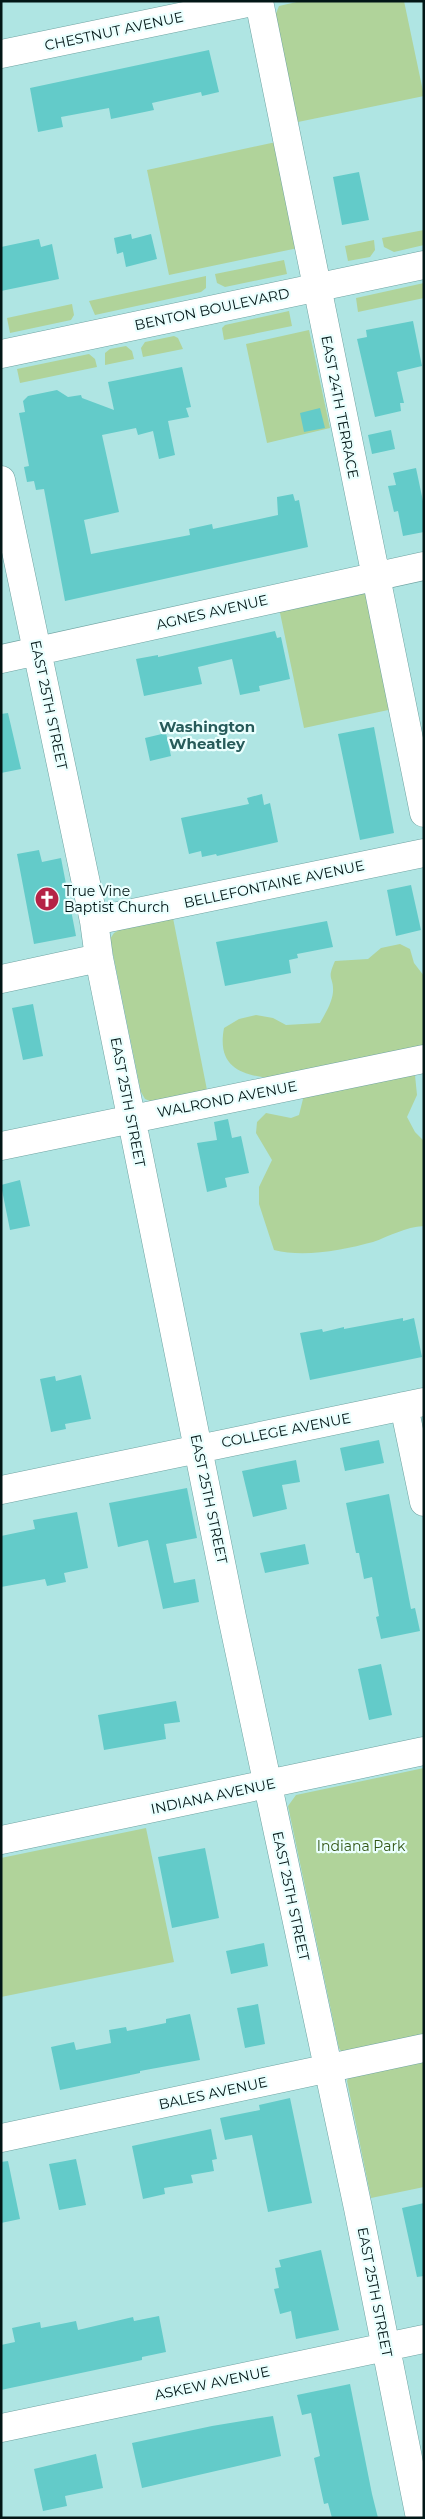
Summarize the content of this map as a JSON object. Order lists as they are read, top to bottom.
{
  "streets": {
    "street": [
      "CHESTNUT AVENUE",
      "BENTON BOULEVARD",
      "EAST 24TH TERRACE",
      "AGNES AVENUE",
      "EAST 25TH STREET",
      "BELLEFONTAINE AVENUE",
      "WALROND AVENUE",
      "COLLEGE AVENUE",
      "INDIANA AVENUE",
      "BALES AVENUE",
      "ASKEW AVENUE"
    ]
  },
  "crossings": [
    ["CHESTNUT AVENUE", "EAST 24TH TERRACE"],
    ["BENTON BOULEVARD", "EAST 24TH TERRACE"],
    ["EAST 24TH TERRACE", "AGNES AVENUE"],
    ["AGNES AVENUE", "EAST 25TH STREET"],
    ["EAST 25TH STREET", "BELLEFONTAINE AVENUE"],
    ["EAST 25TH STREET", "WALROND AVENUE"],
    ["EAST 25TH STREET", "COLLEGE AVENUE"],
    ["EAST 25TH STREET", "INDIANA AVENUE"],
    ["EAST 25TH STREET", "BALES AVENUE"],
    ["EAST 25TH STREET", "ASKEW AVENUE"]
  ],
  "districts": ["Washington Wheatley"],
  "parks": ["Indiana Park"],
  "places": {
    "church": ["True Vine Baptist Church"]
  }
}
